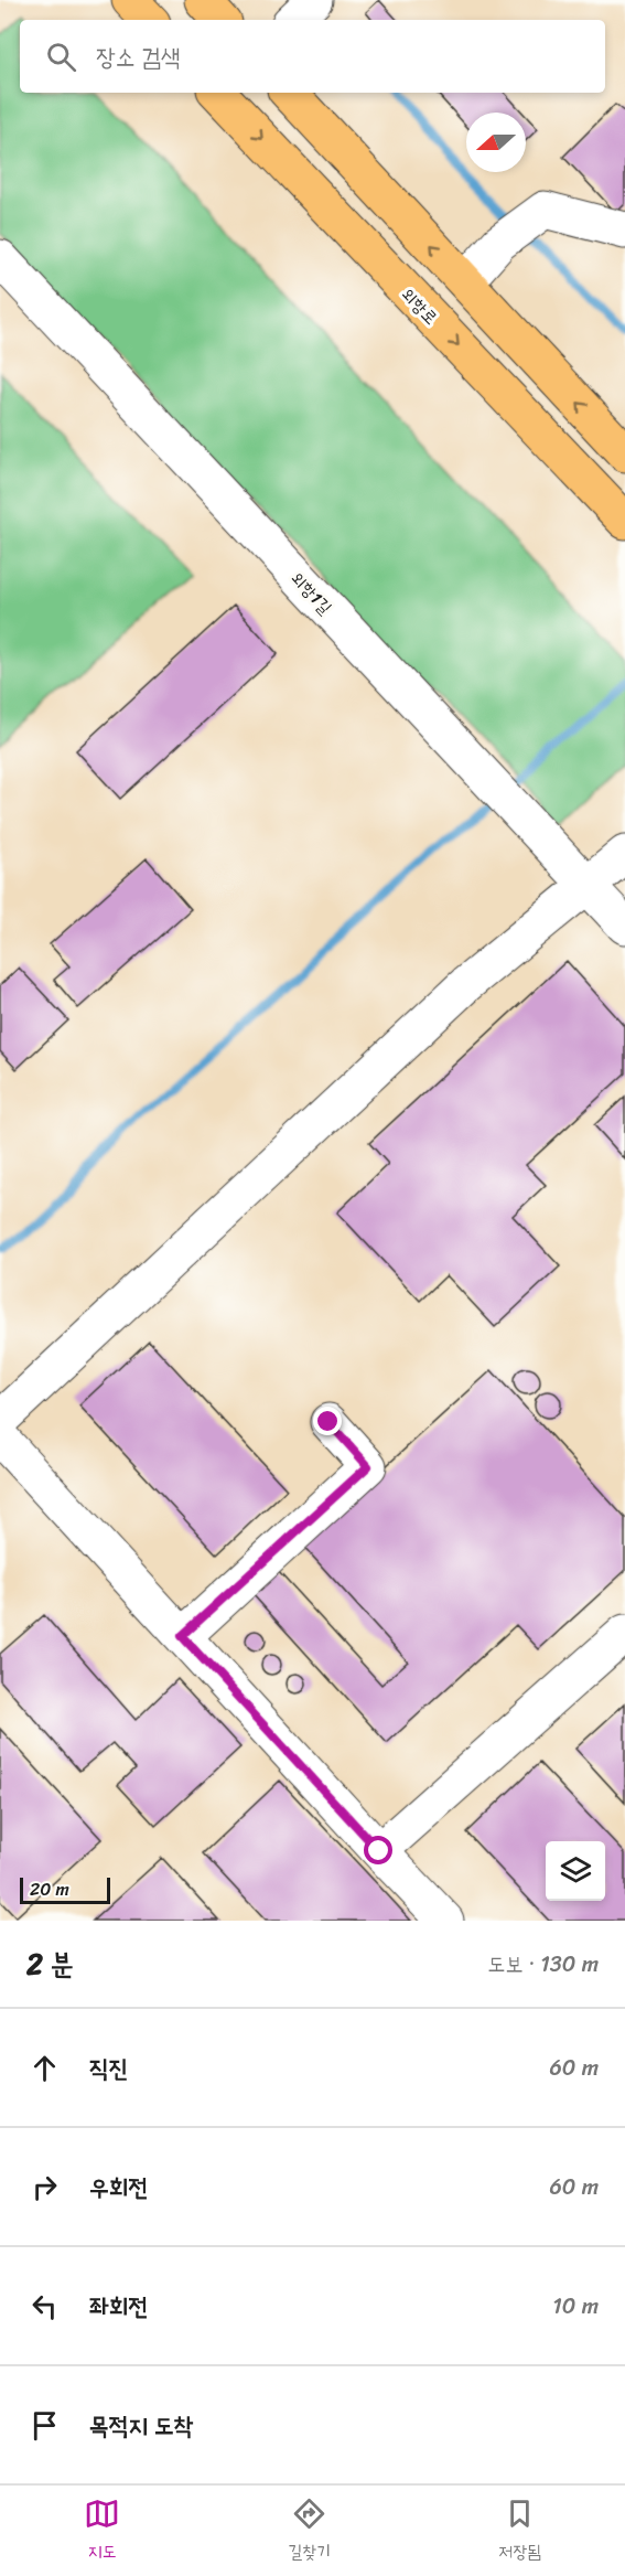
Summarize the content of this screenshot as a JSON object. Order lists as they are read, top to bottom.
{
  "streets": {
    "main road": ["외항로"],
    "lane": ["외항1길"]
  },
  "scale_bar": "20 m",
  "north": "left",
  "page": {
    "search": "장소 검색",
    "scale": "20 m",
    "heading": ["2 분", "도보 · 130 m"],
    "list": [
      ["직진", "60 m"],
      ["우회전", "60 m"],
      ["좌회전", "10 m"],
      "목적지 도착"
    ],
    "nav": ["지도", "길찾기", "저장됨"]
  }
}
